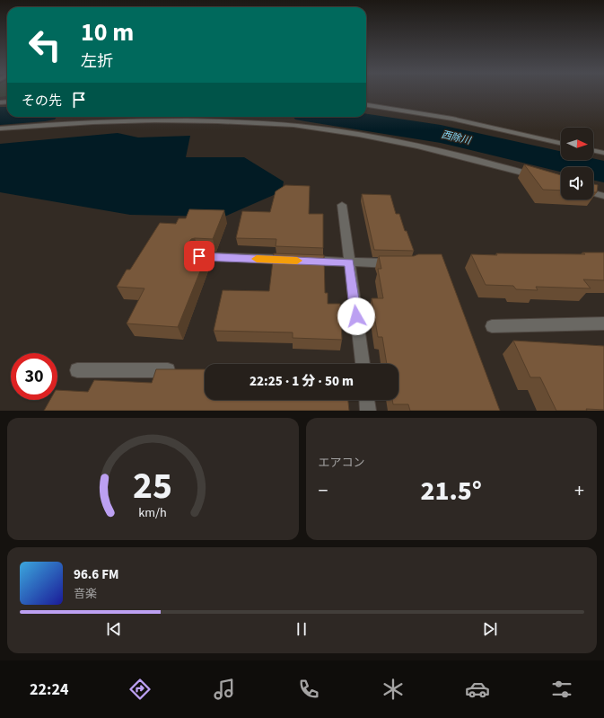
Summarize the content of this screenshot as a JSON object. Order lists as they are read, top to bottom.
{
  "water": ["西除川"],
  "north": "right",
  "page": {
    "turn": ["10 m", "左折"],
    "then": "その先",
    "limit": "30",
    "trip": "22:25 · 1 分 · 50 m",
    "tile": "エアコン",
    "heat": ["−", "21.5°", "+"],
    "song": ["96.6 FM", "音楽"],
    "tabs": "22:24",
    "gauge": ["25", "km/h"]
  }
}
